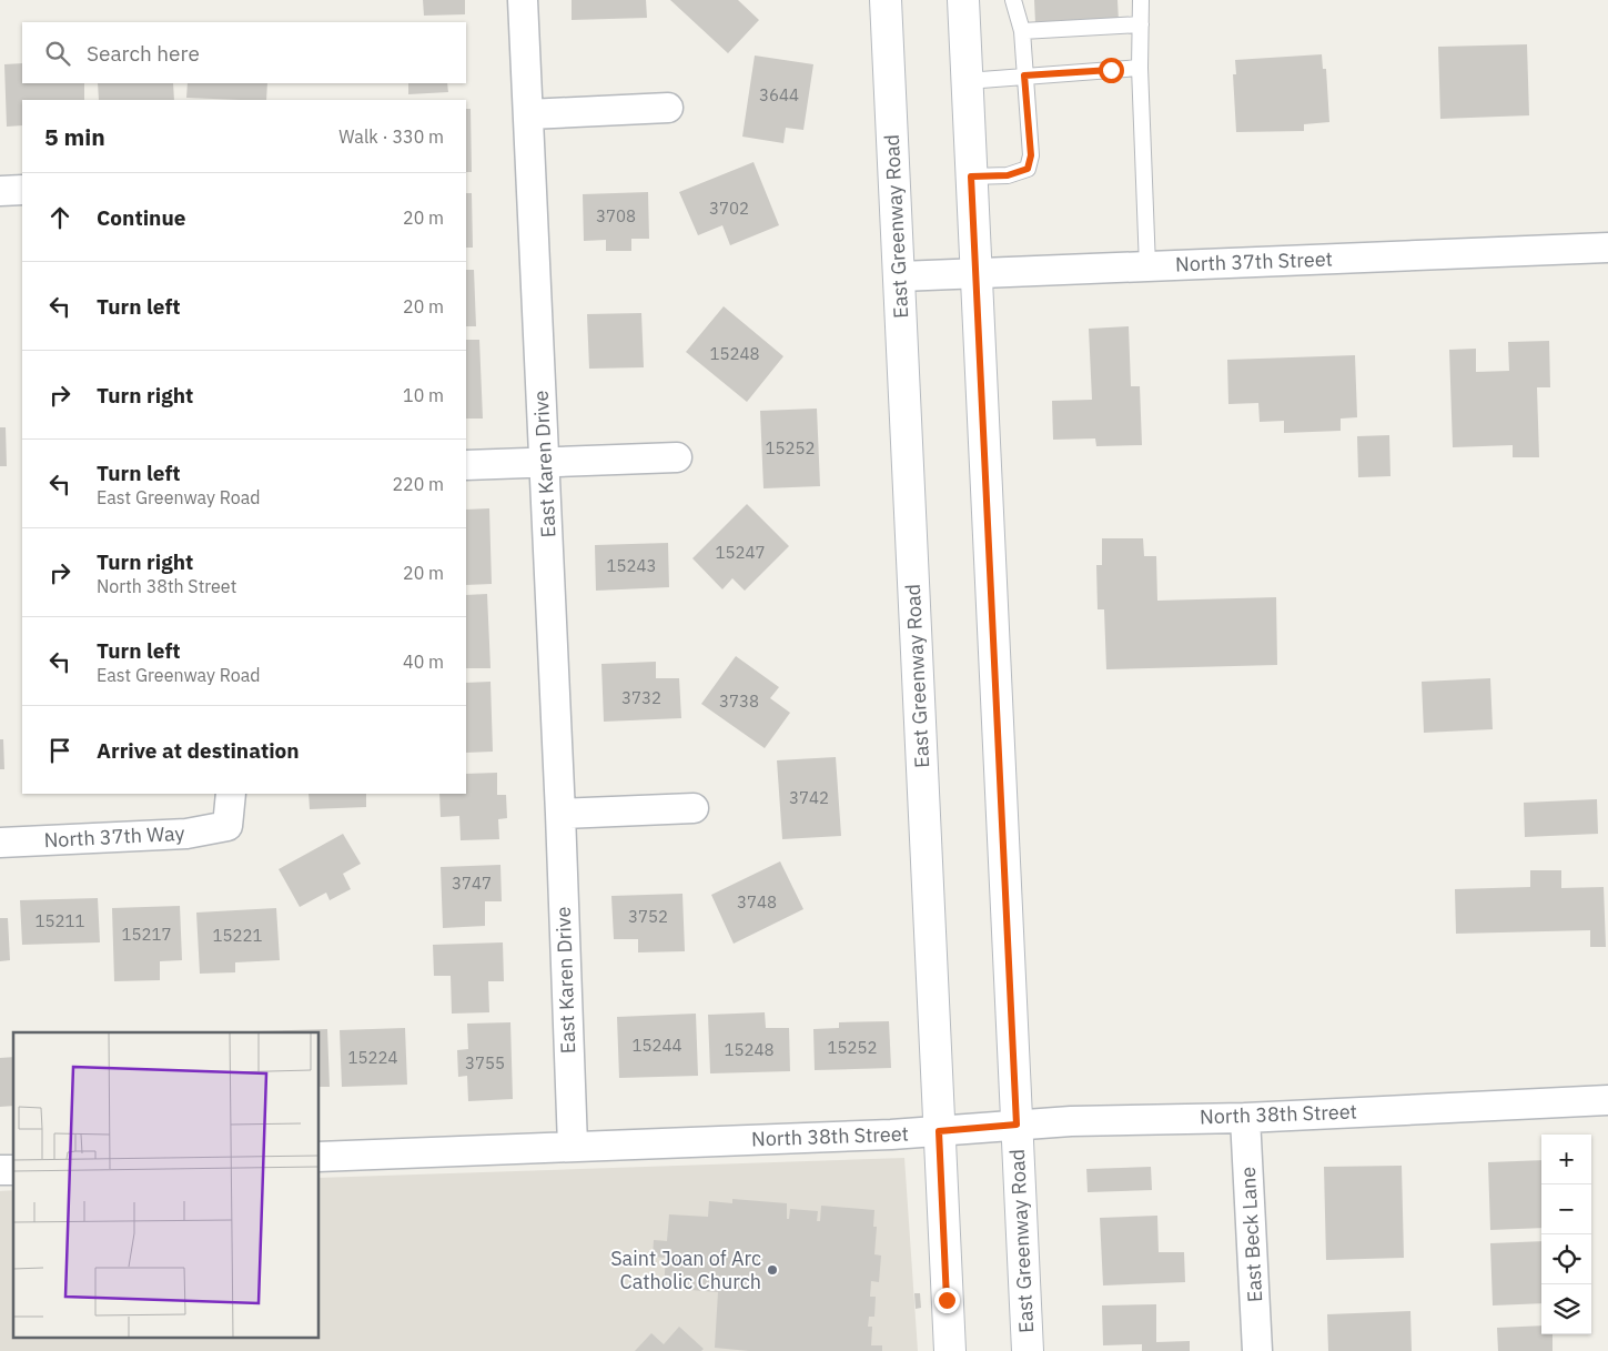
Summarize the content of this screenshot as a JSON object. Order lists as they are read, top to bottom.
{
  "streets": {
    "main road": ["East Greenway Road"],
    "street": [
      "North 37th Street",
      "East Karen Drive",
      "North 37th Way",
      "North 38th Street",
      "East Beck Lane"
    ]
  },
  "crossings": [
    ["East Greenway Road", "North 37th Street"],
    ["East Greenway Road", "North 38th Street"],
    ["East Karen Drive", "North 38th Street"],
    ["North 38th Street", "East Beck Lane"]
  ],
  "places": ["Saint Joan of Arc Catholic Church"],
  "house_numbers": [
    "3644",
    "3702",
    "3708",
    "15248",
    "15252",
    "15247",
    "15243",
    "3732",
    "3738",
    "3742",
    "3747",
    "3748",
    "3752",
    "15211",
    "15217",
    "15221",
    "15244",
    "15252",
    "15248",
    "15224",
    "3755"
  ],
  "page": {
    "search": "Search here",
    "heading": ["5 min", "Walk · 330 m"],
    "list": [
      ["Continue", "20 m"],
      ["Turn left", "20 m"],
      ["Turn right", "10 m"],
      ["Turn left", "East Greenway Road", "220 m"],
      ["Turn right", "North 38th Street", "20 m"],
      ["Turn left", "East Greenway Road", "40 m"],
      "Arrive at destination"
    ],
    "map_buttons": ["+", "−"]
  }
}
